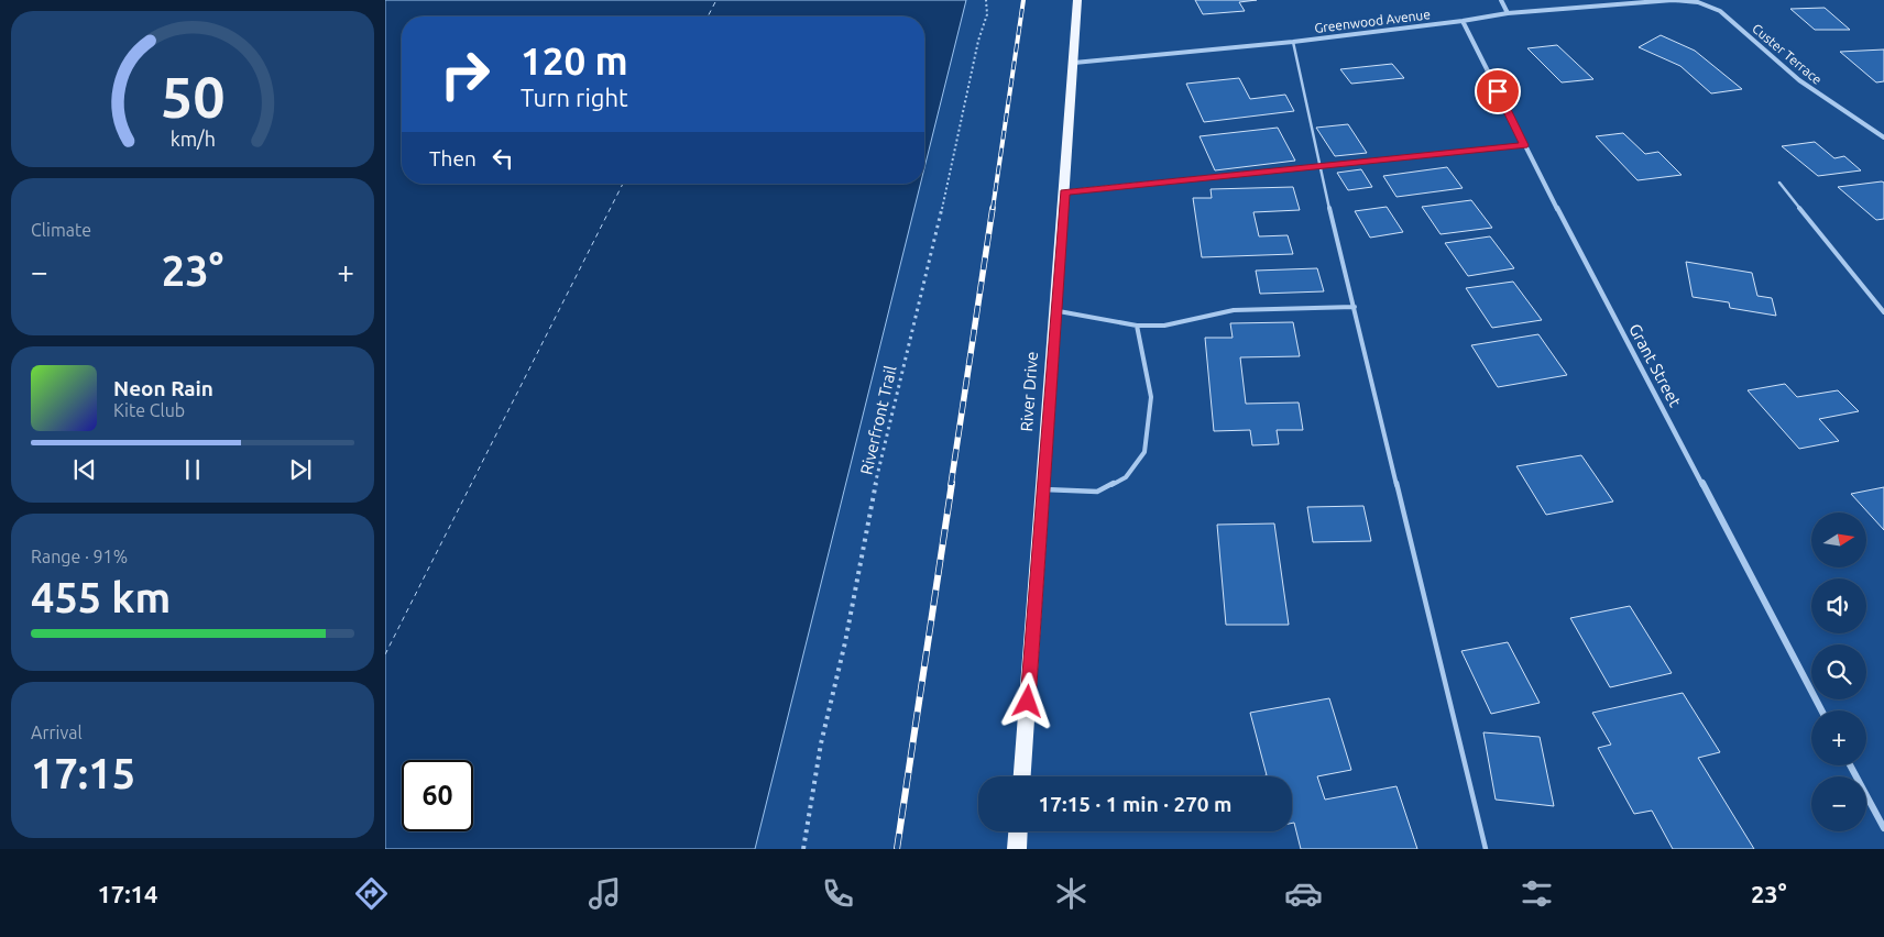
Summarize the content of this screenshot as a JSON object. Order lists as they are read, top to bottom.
{
  "streets": {
    "main road": ["River Drive"],
    "street": ["Greenwood Avenue", "Custer Terrace", "Grant Street"],
    "path": ["Riverfront Trail"]
  },
  "crossings": [
    ["Greenwood Avenue", "Custer Terrace"],
    ["Greenwood Avenue", "Grant Street"],
    ["Greenwood Avenue", "River Drive"]
  ],
  "north": "right",
  "page": {
    "turn": ["120 m", "Turn right"],
    "then": "Then",
    "tile": [
      "Climate",
      ["Range · 91%", "455 km"],
      ["Arrival", "17:15"]
    ],
    "heat": ["−", "23°", "+"],
    "song": ["Neon Rain", "Kite Club"],
    "map_buttons": ["+", "−"],
    "limit": "60",
    "trip": "17:15 · 1 min · 270 m",
    "tabs": ["17:14", "23°"],
    "gauge": ["50", "km/h"]
  }
}
